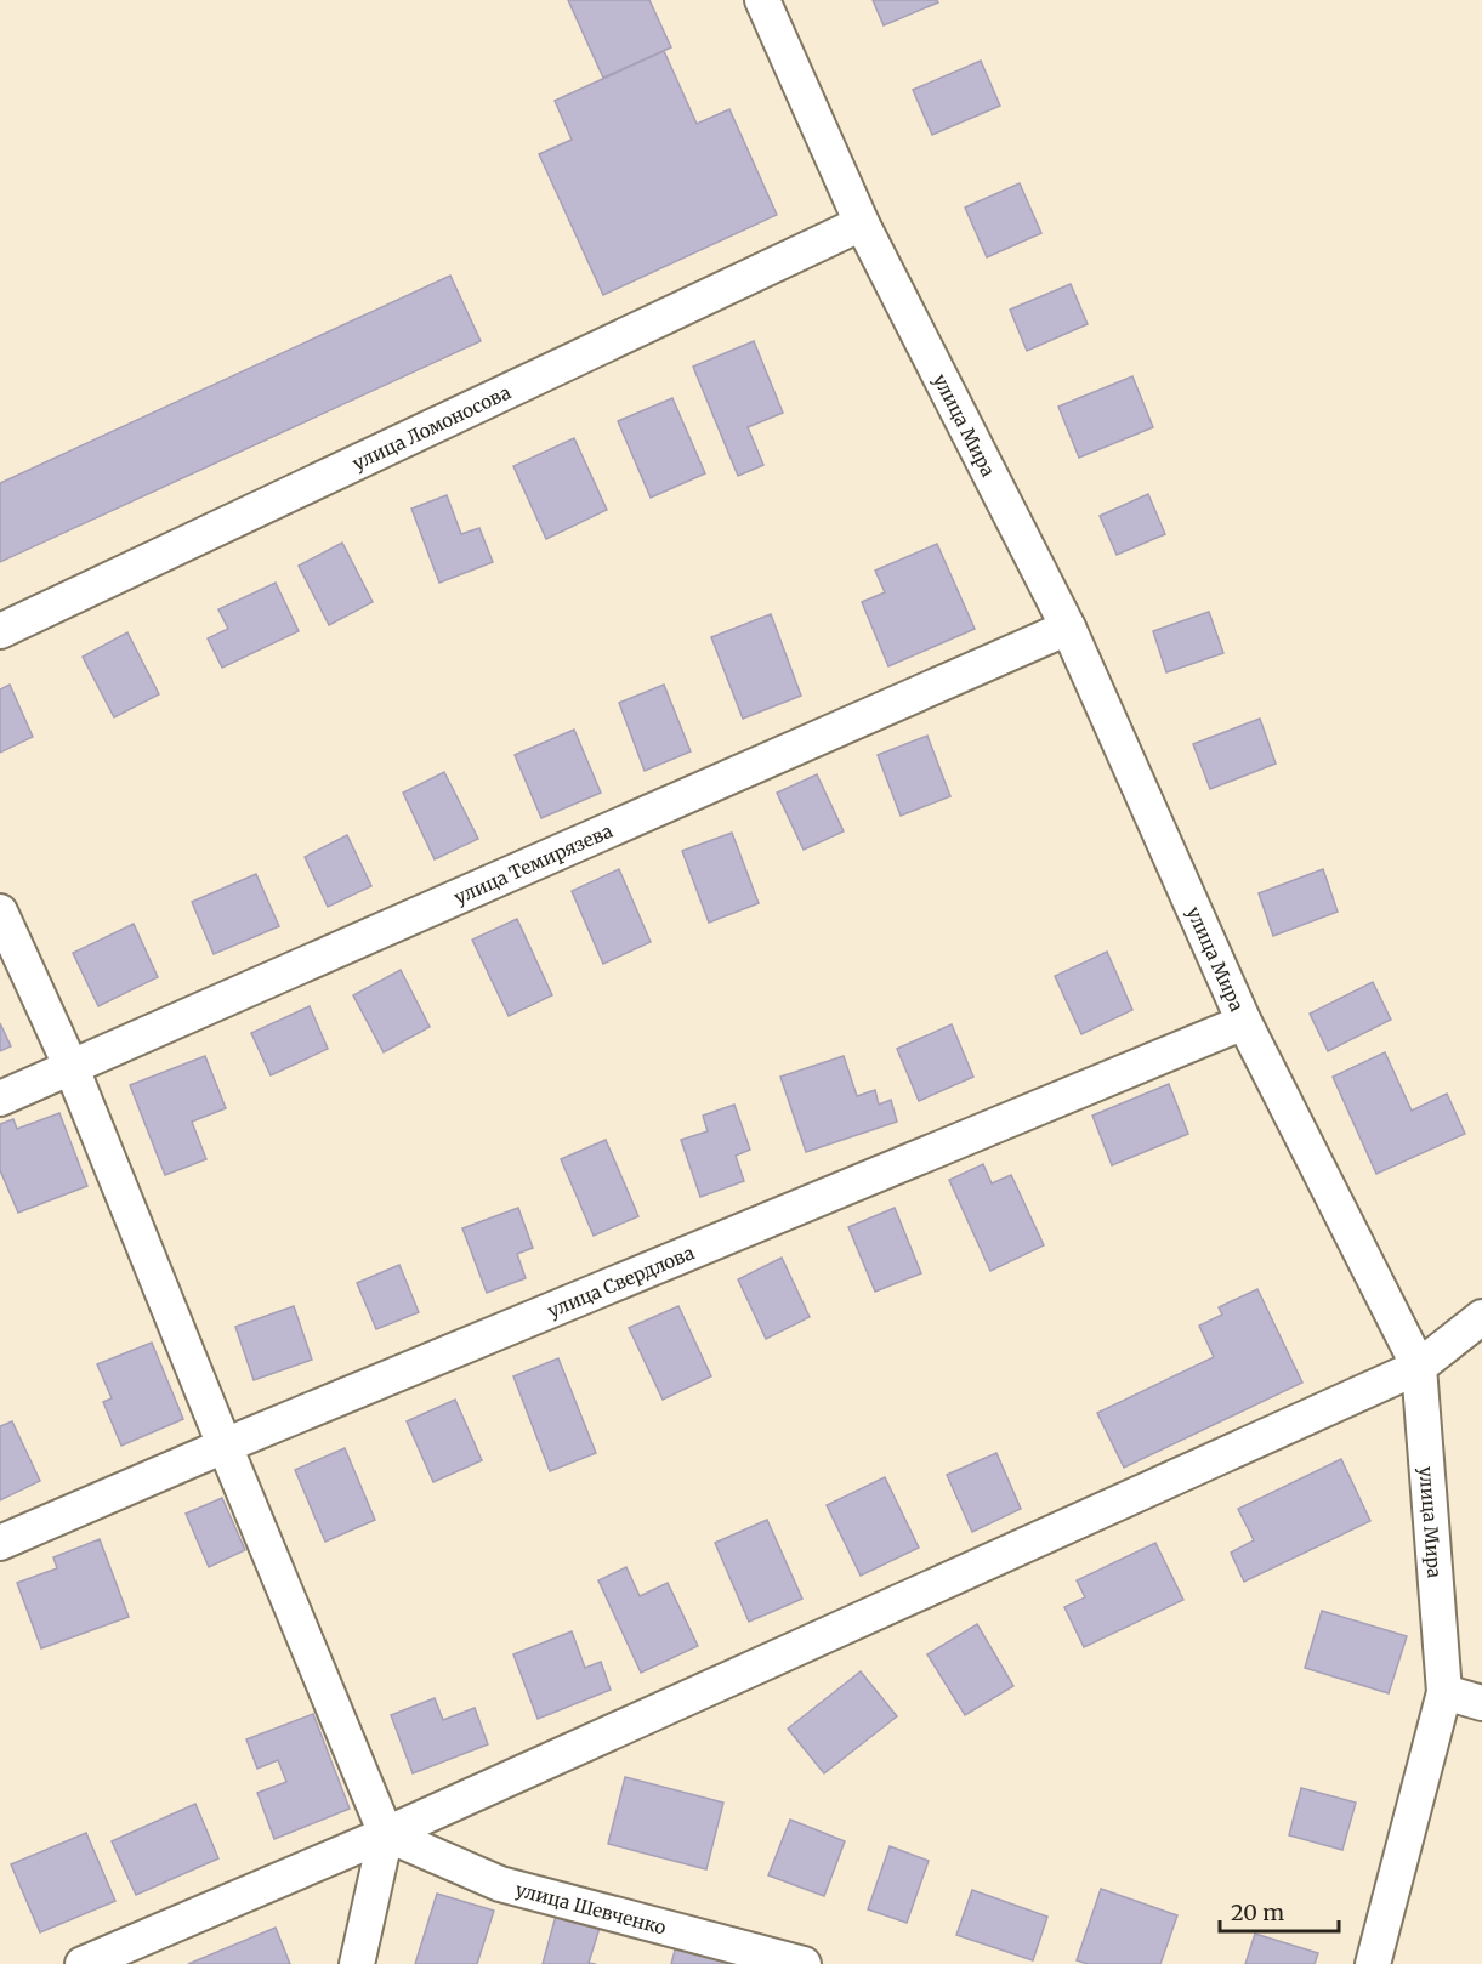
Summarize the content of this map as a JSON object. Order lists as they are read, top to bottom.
{
  "streets": {
    "street": [
      "улица Мира",
      "улица Ломоносова",
      "улица Темирязева",
      "улица Свердлова",
      "улица Шевченко"
    ]
  },
  "crossings": [
    ["улица Мира", "улица Ломоносова"],
    ["улица Мира", "улица Темирязева"],
    ["улица Мира", "улица Свердлова"]
  ],
  "scale_bar": "20 m"
}
